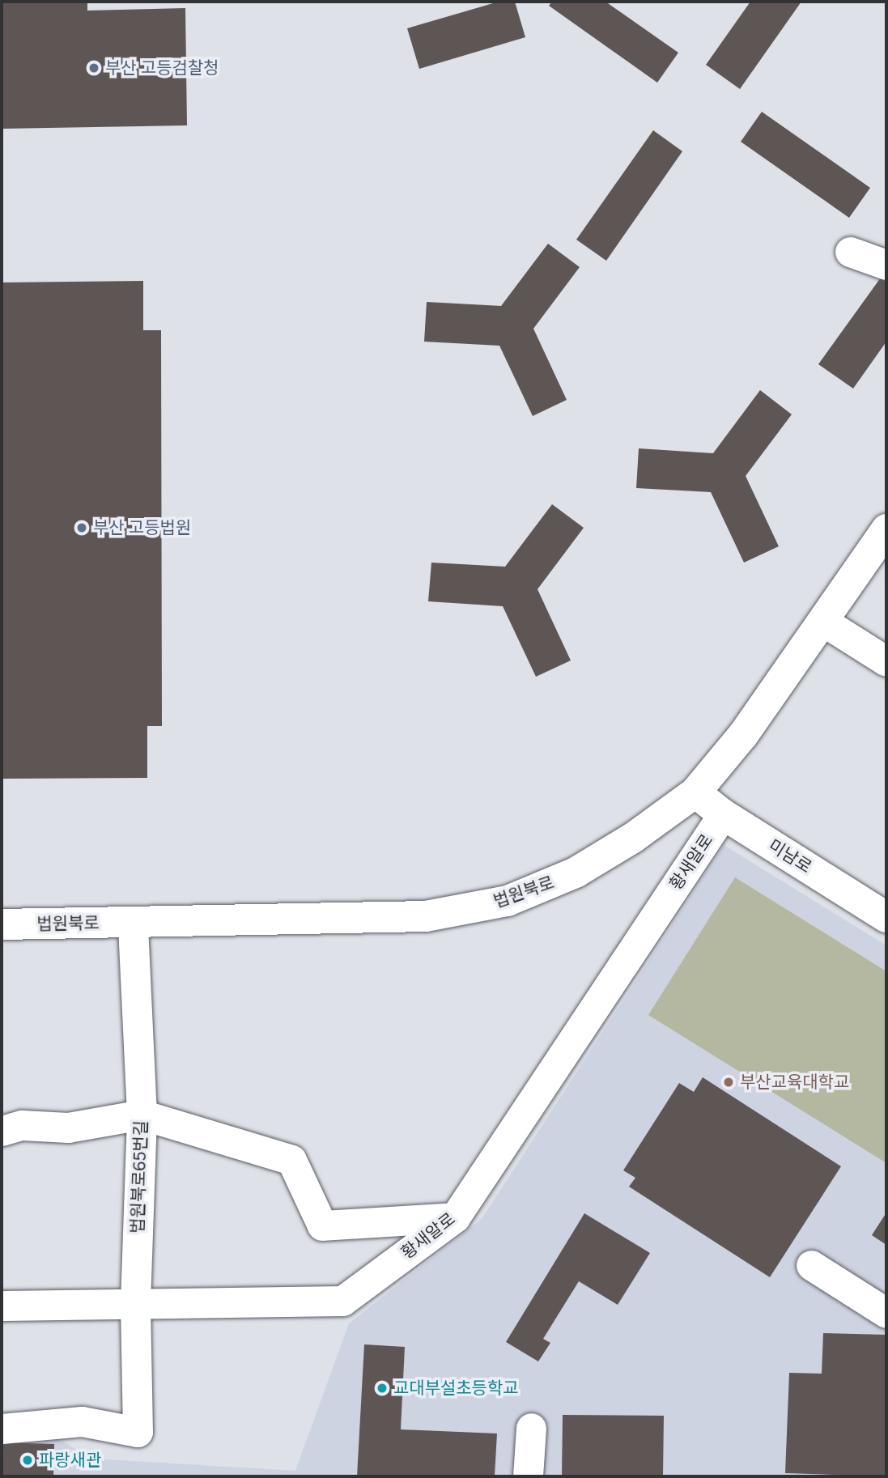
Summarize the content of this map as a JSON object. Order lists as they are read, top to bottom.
{
  "streets": {
    "main road": ["미남로", "법원북로"],
    "street": ["황새알로", "법원북로65번길"]
  },
  "crossings": [
    ["미남로", "황새알로"],
    ["미남로", "법원북로"],
    ["황새알로", "법원북로65번길"],
    ["법원북로", "법원북로65번길"]
  ],
  "places": [
    "부산 고등검찰청",
    "부산 고등법원",
    "부산교육대학교",
    "교대부설초등학교",
    "파랑새관"
  ]
}
